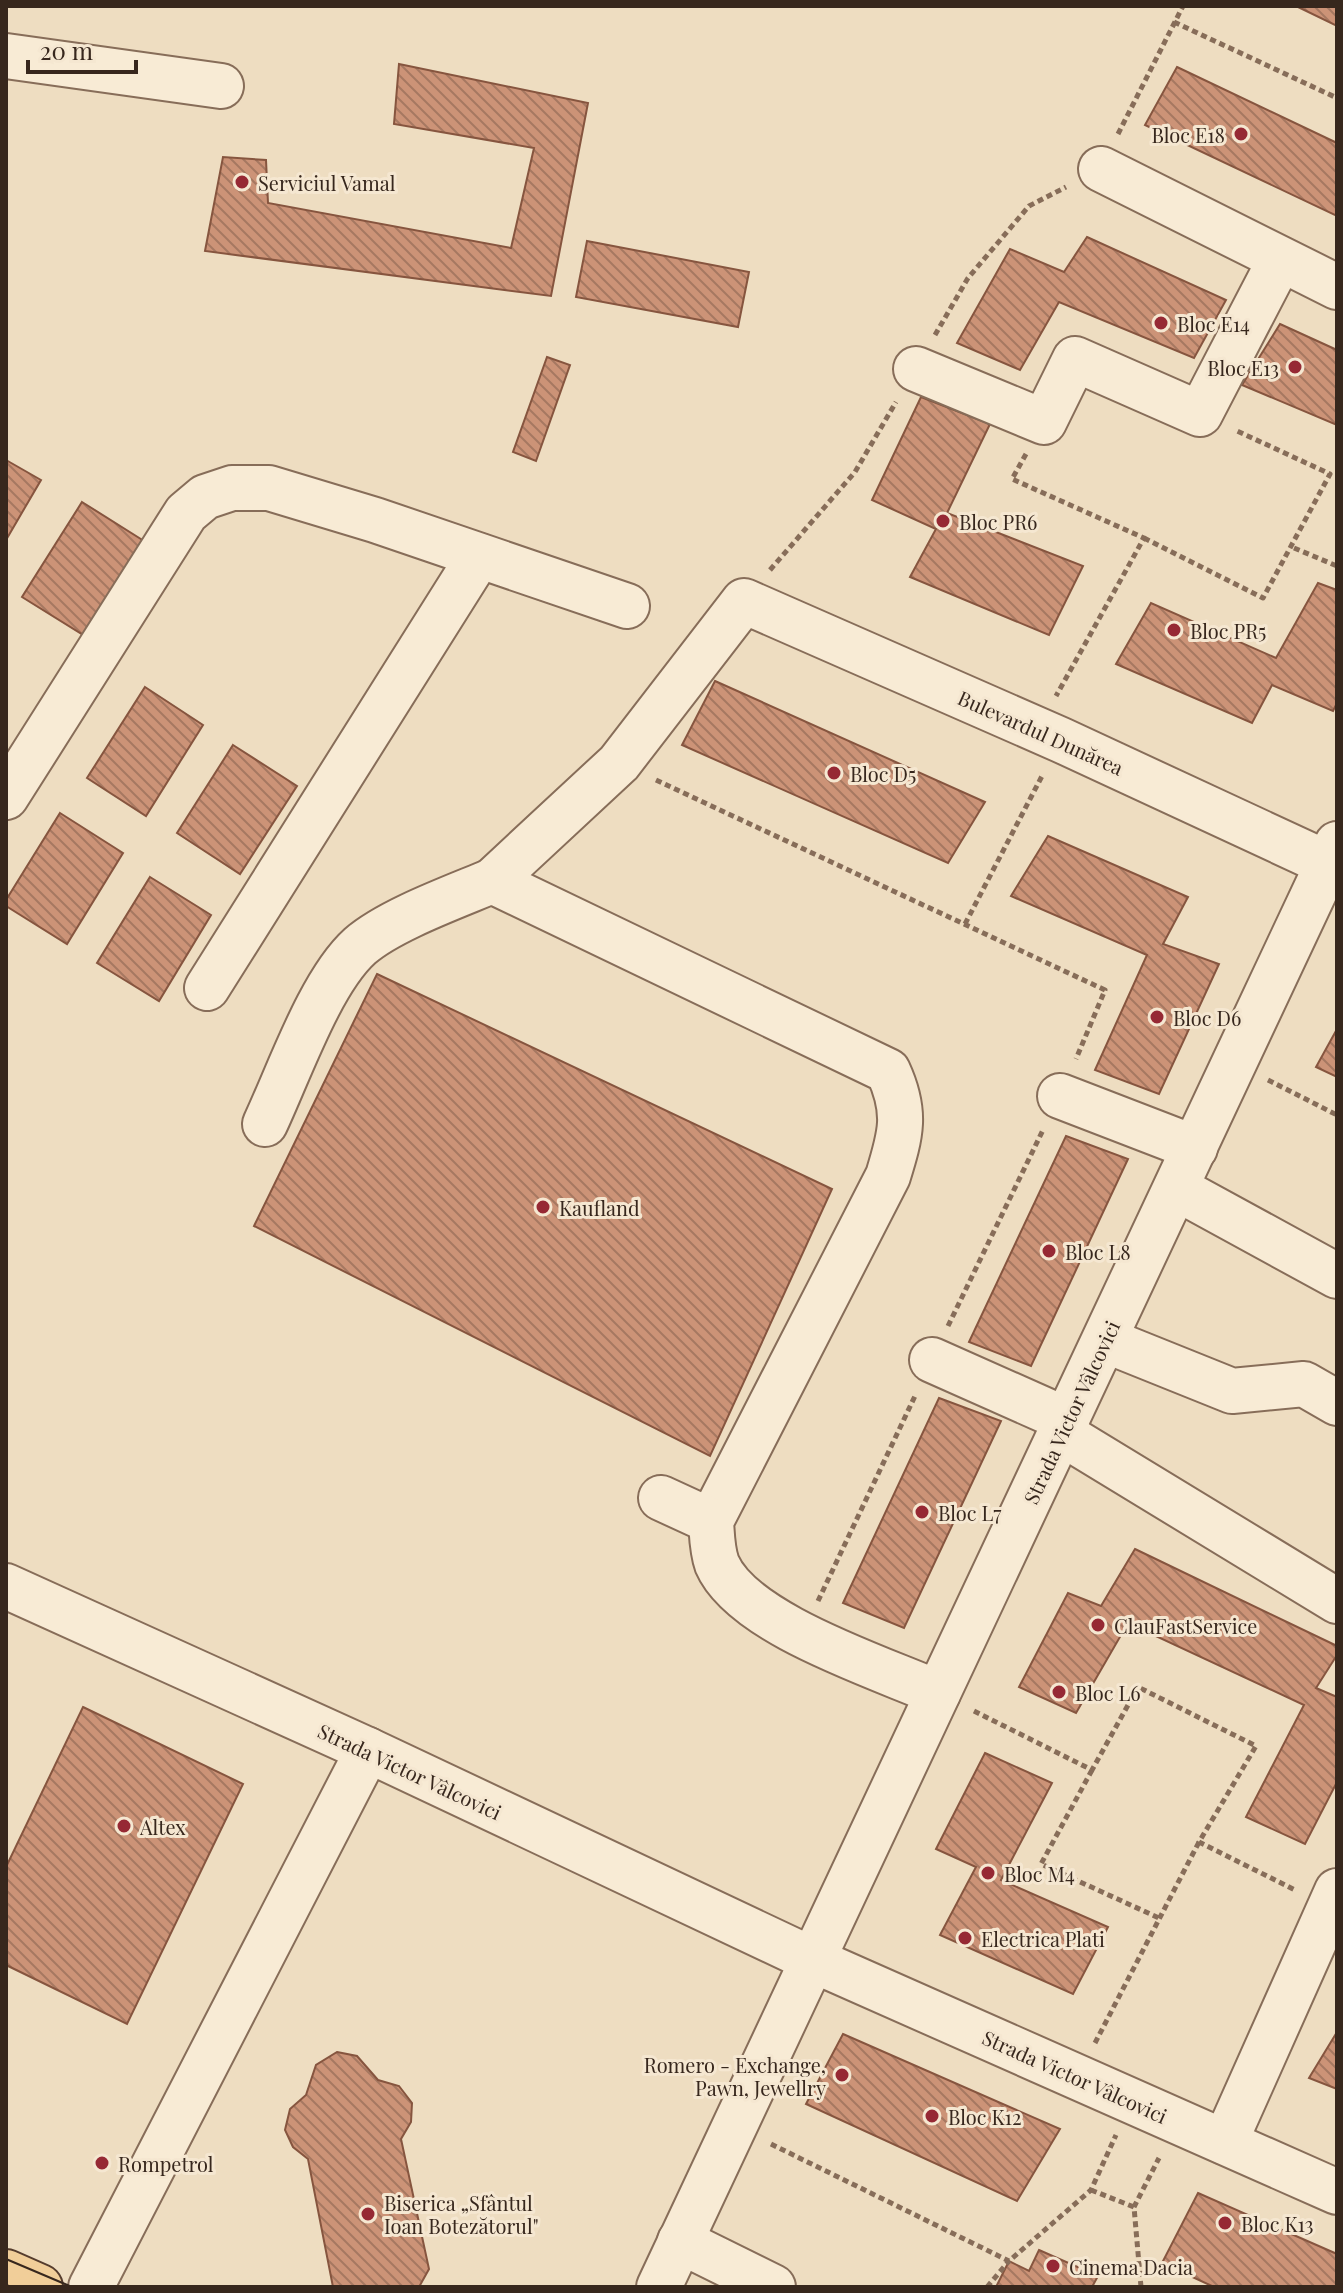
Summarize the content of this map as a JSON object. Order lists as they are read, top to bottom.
{
  "streets": {
    "street": ["Bulevardul Dunărea", "Strada Victor Vâlcovici"]
  },
  "crossings": [
    ["Bulevardul Dunărea", "Strada Victor Vâlcovici"]
  ],
  "places": [
    "Bloc E18",
    "Serviciul Vamal",
    "Bloc E14",
    "Bloc E13",
    "Bloc PR6",
    "Bloc PR5",
    "Bloc D5",
    "Bloc D6",
    "Kaufland",
    "Bloc L8",
    "Bloc L7",
    "ClauFastService",
    "Bloc L6",
    "Altex",
    "Bloc M4",
    "Electrica Plati",
    "Romero - Exchange, Pawn, Jewellry",
    "Bloc K12",
    "Rompetrol",
    "Biserica „Sfântul Ioan Botezătorul\"",
    "Bloc K13",
    "Cinema Dacia"
  ],
  "scale_bar": "20 m"
}
